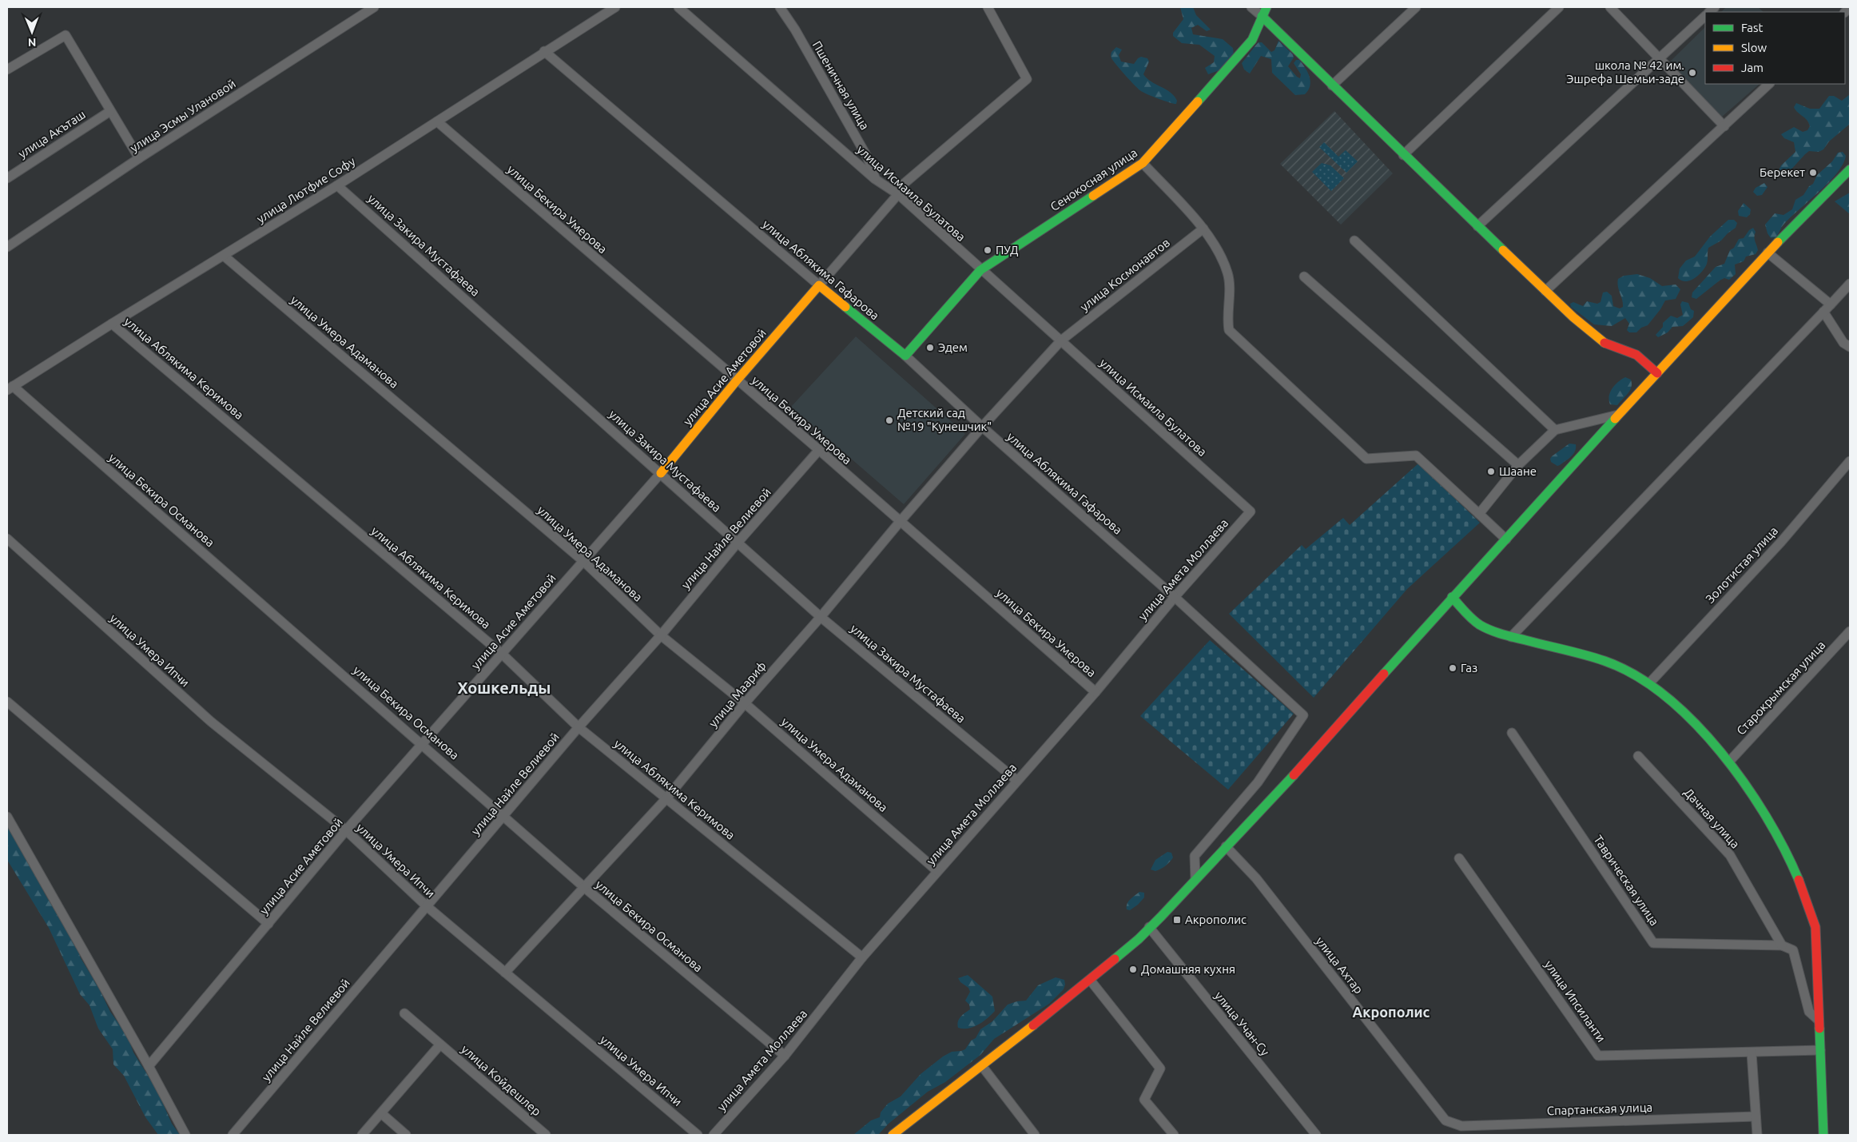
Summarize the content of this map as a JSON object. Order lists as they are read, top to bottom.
{
  "streets": {
    "main road": ["Сенокосная улица", "улица Аблякима Гафарова", "улица Асие Аметовой"],
    "street": [
      "Пшеничная улица",
      "улица Эсмы Улановой",
      "улица Акъташ",
      "улица Лютфие Софу",
      "улица Исмаила Булатова",
      "улица Бекира Умерова",
      "улица Закира Мустафаева",
      "улица Космонавтов",
      "улица Умера Адаманова",
      "улица Аблякима Керимова",
      "улица Бекира Османова",
      "улица Найле Велиевой",
      "Золотистая улица",
      "улица Амета Моллаева",
      "улица Умера Ипчи",
      "Старокрымская улица",
      "улица Маариф",
      "Дачная улица",
      "Таврическая улица",
      "улица Ахтар",
      "улица Ипсиланти",
      "улица Учан-Су",
      "улица Койдешлер",
      "Спартанская улица"
    ]
  },
  "crossings": [
    ["Пшеничная улица", "улица Исмаила Булатова"],
    ["Сенокосная улица", "улица Исмаила Булатова"],
    ["улица Лютфие Софу", "улица Бекира Умерова"],
    ["улица Лютфие Софу", "улица Закира Мустафаева"],
    ["улица Лютфие Софу", "улица Аблякима Гафарова"],
    ["улица Лютфие Софу", "улица Умера Адаманова"],
    ["улица Лютфие Софу", "улица Аблякима Керимова"],
    ["улица Лютфие Софу", "улица Бекира Османова"],
    ["улица Исмаила Булатова", "улица Космонавтов"],
    ["улица Исмаила Булатова", "улица Асие Аметовой"],
    ["улица Исмаила Булатова", "улица Амета Моллаева"],
    ["улица Бекира Умерова", "улица Асие Аметовой"],
    ["улица Бекира Умерова", "улица Найле Велиевой"],
    ["улица Бекира Умерова", "улица Амета Моллаева"],
    ["улица Бекира Умерова", "улица Маариф"],
    ["улица Закира Мустафаева", "улица Асие Аметовой"],
    ["улица Закира Мустафаева", "улица Найле Велиевой"],
    ["улица Закира Мустафаева", "улица Амета Моллаева"],
    ["улица Закира Мустафаева", "улица Маариф"],
    ["улица Аблякима Гафарова", "улица Космонавтов"],
    ["улица Аблякима Гафарова", "улица Асие Аметовой"],
    ["улица Аблякима Гафарова", "улица Амета Моллаева"],
    ["улица Аблякима Гафарова", "улица Маариф"],
    ["улица Космонавтов", "улица Маариф"],
    ["улица Умера Адаманова", "улица Асие Аметовой"],
    ["улица Умера Адаманова", "улица Найле Велиевой"],
    ["улица Умера Адаманова", "улица Амета Моллаева"],
    ["улица Умера Адаманова", "улица Маариф"],
    ["улица Аблякима Керимова", "улица Асие Аметовой"],
    ["улица Аблякима Керимова", "улица Найле Велиевой"],
    ["улица Аблякима Керимова", "улица Амета Моллаева"],
    ["улица Аблякима Керимова", "улица Маариф"],
    ["улица Асие Аметовой", "улица Бекира Османова"],
    ["улица Асие Аметовой", "улица Умера Ипчи"],
    ["улица Бекира Османова", "улица Найле Велиевой"],
    ["улица Бекира Османова", "улица Амета Моллаева"],
    ["улица Бекира Османова", "улица Маариф"],
    ["улица Найле Велиевой", "улица Умера Ипчи"],
    ["улица Умера Ипчи", "улица Маариф"],
    ["Дачная улица", "Таврическая улица"],
    ["улица Ахтар", "Спартанская улица"]
  ],
  "districts": ["Хошкельды", "Акрополис"],
  "places": {
    "other": [
      "школа № 42 им. Эшрефа Шемьи-заде",
      "Берекет",
      "ПУД",
      "Эдем",
      "Детский сад №19 \"Кунешчик\"",
      "Шаане",
      "Газ",
      "Домашняя кухня"
    ],
    "transit": ["Акрополис"]
  },
  "legend": ["Fast", "Slow", "Jam"],
  "north": "bottom"
}
